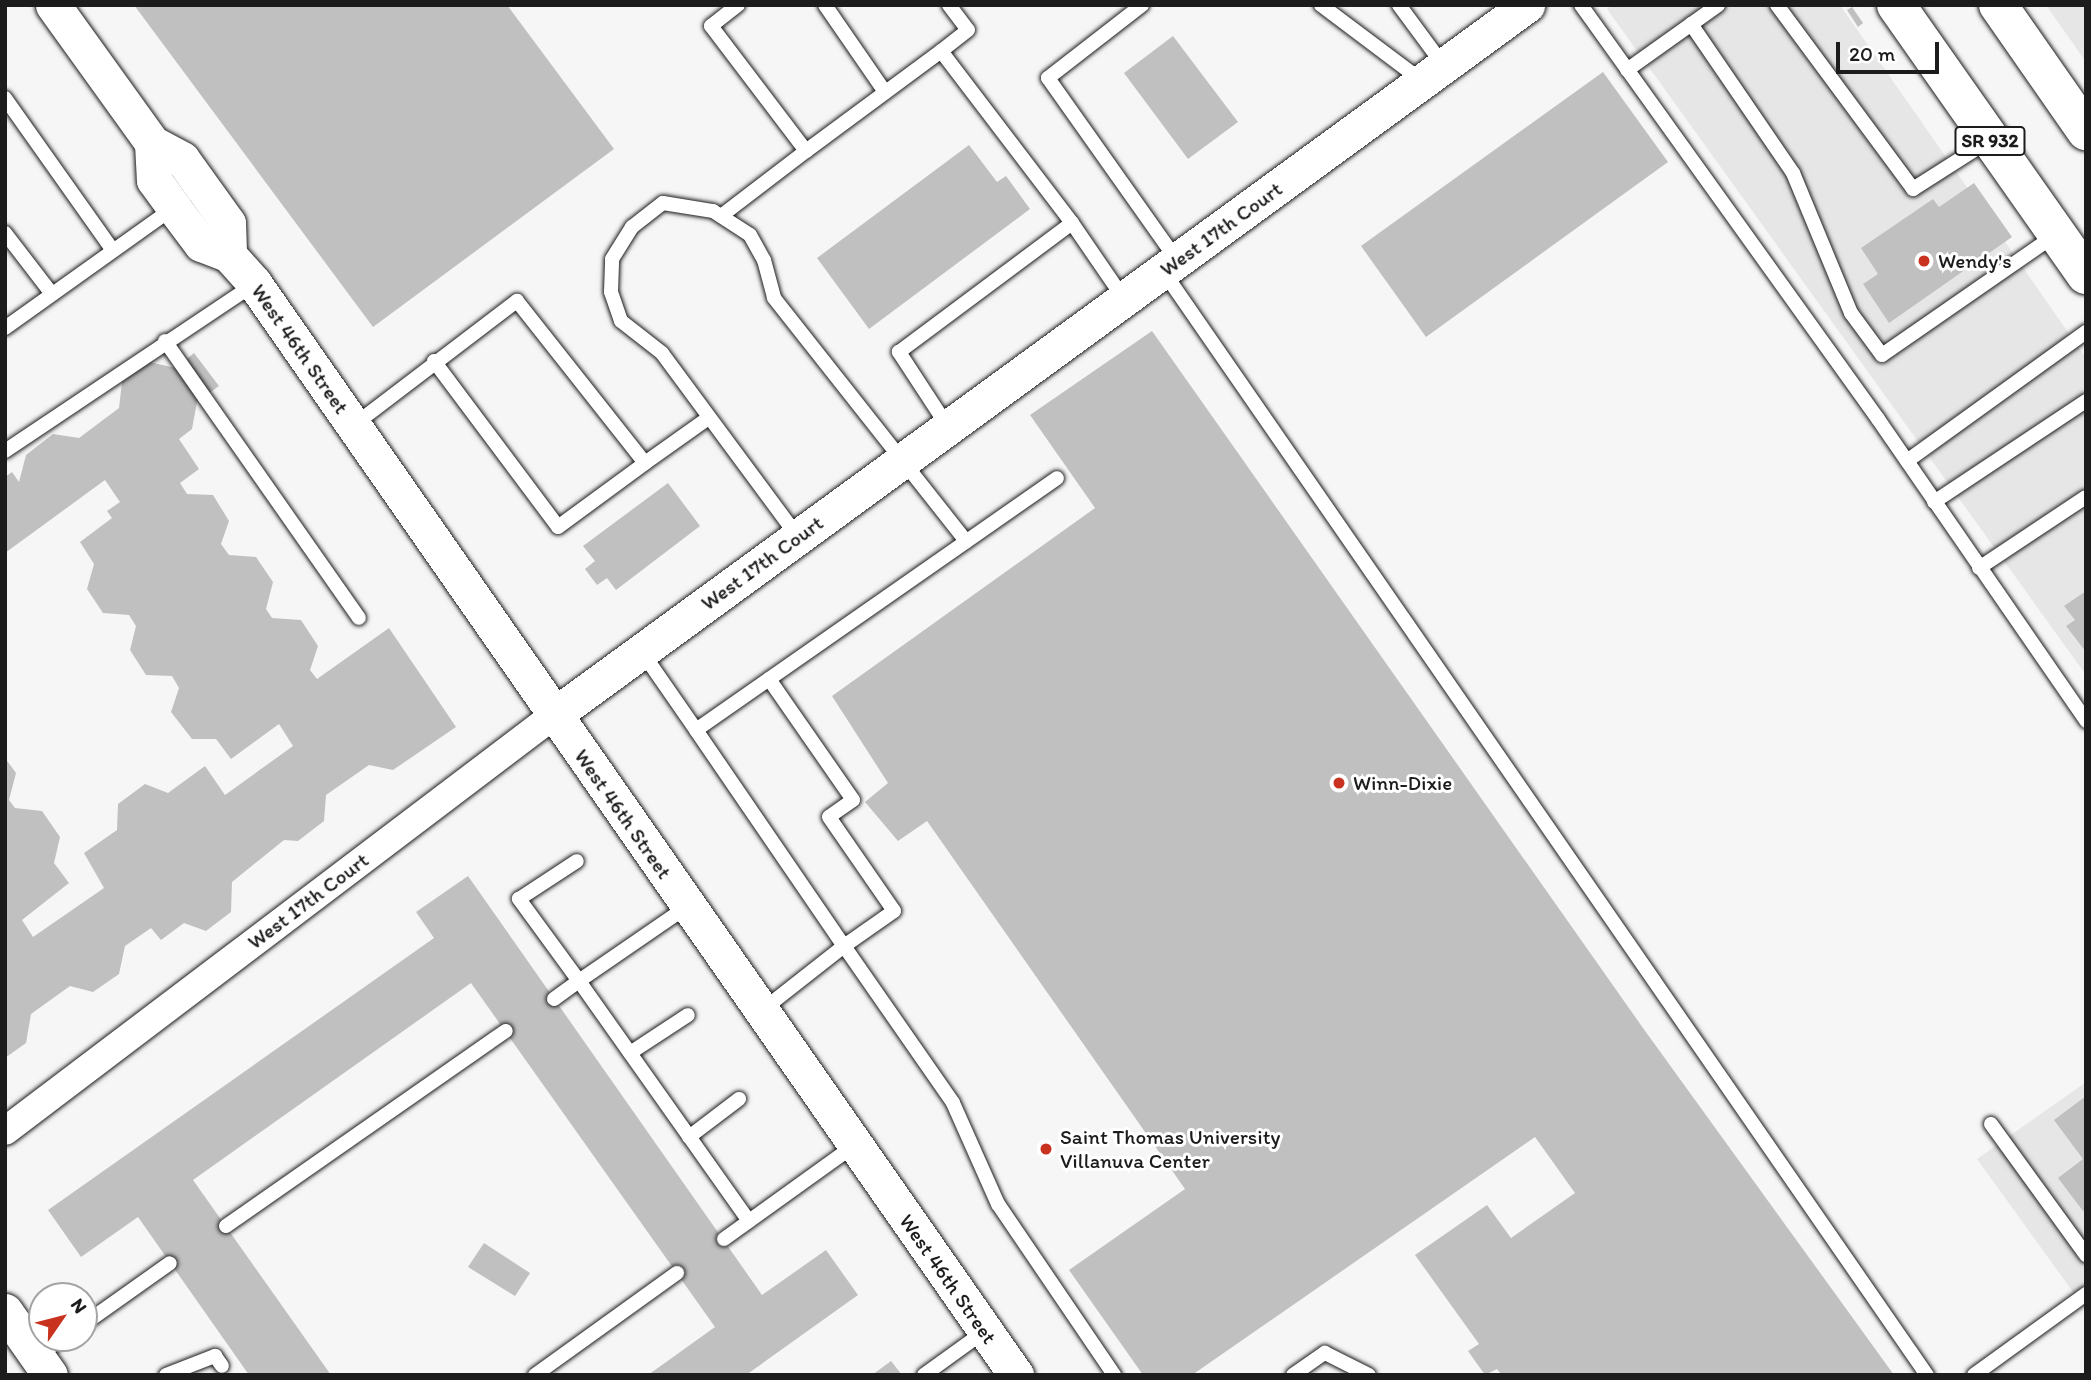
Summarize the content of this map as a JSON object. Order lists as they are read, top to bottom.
{
  "streets": {
    "main road": ["SR 932"],
    "street": ["West 17th Court", "West 46th Street"]
  },
  "crossings": [
    ["West 17th Court", "West 46th Street"]
  ],
  "places": ["Wendy's", "Winn-Dixie", "Saint Thomas University Villanuva Center"],
  "scale_bar": "20 m",
  "north": "top right"
}
